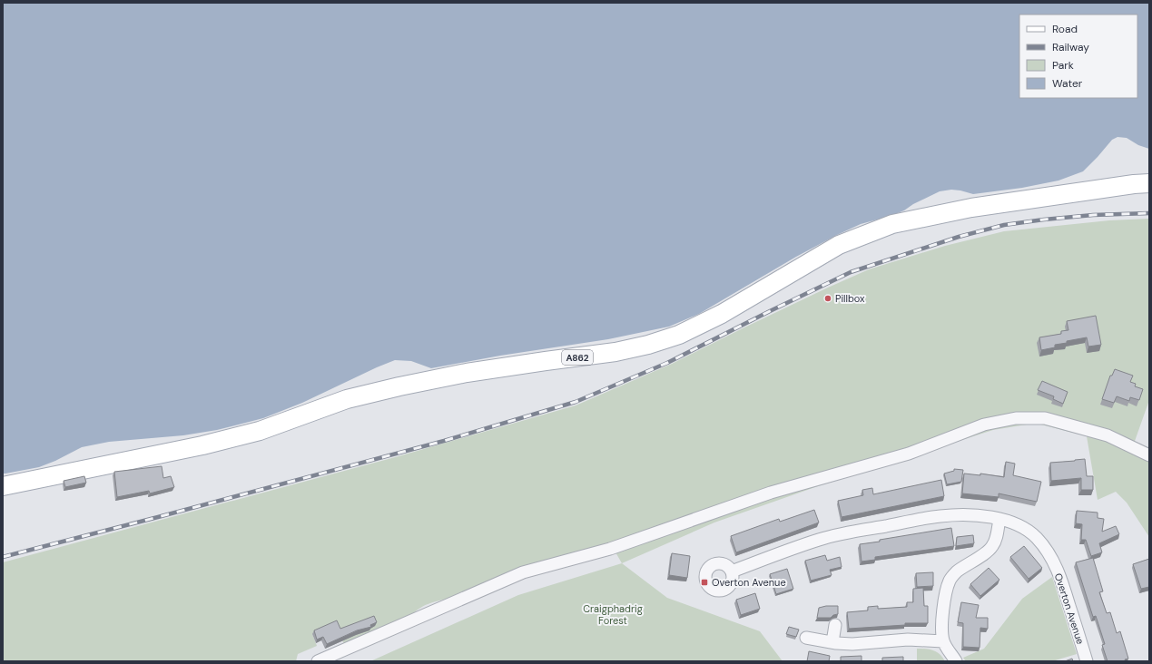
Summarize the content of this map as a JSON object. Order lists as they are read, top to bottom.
{
  "streets": {
    "main road": ["A862"],
    "street": ["Overton Avenue"]
  },
  "parks": ["Craigphadrig Forest"],
  "places": {
    "other": ["Pillbox"],
    "transit": ["Overton Avenue"]
  },
  "legend": [
    "Road",
    "Railway",
    "Park",
    "Water"
  ]
}
